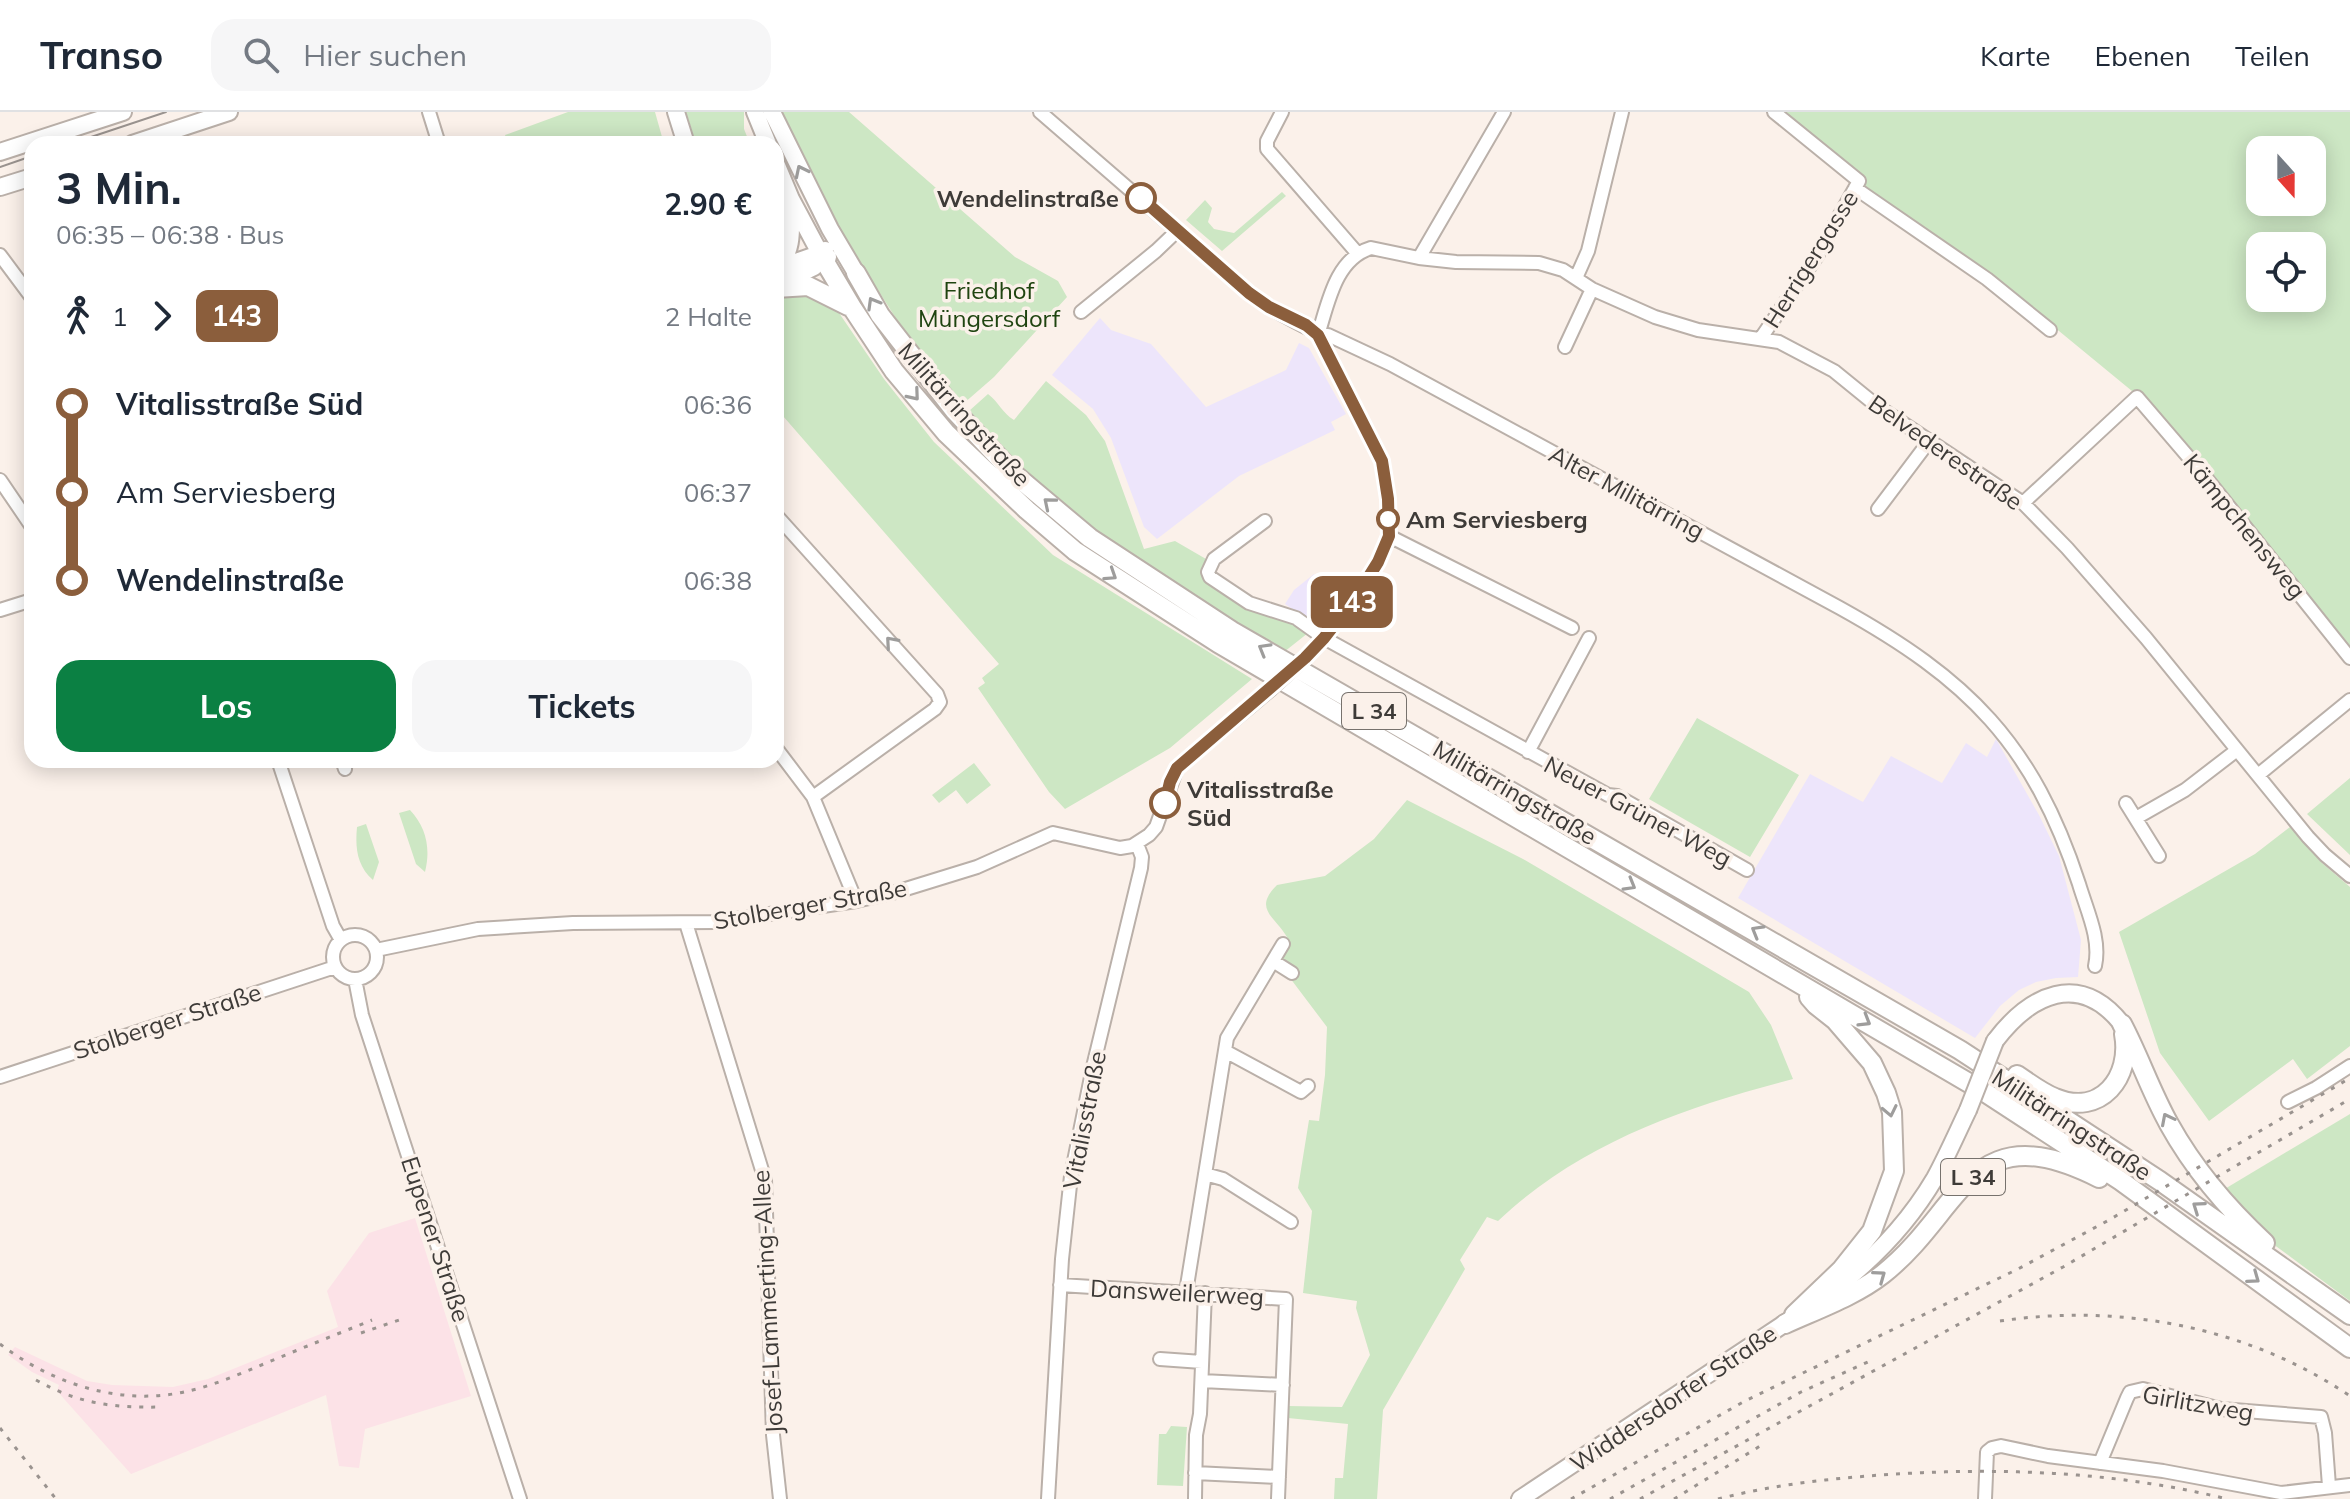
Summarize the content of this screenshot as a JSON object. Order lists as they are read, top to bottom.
{
  "streets": {
    "highway": ["Militärringstraße", "L 34"],
    "main road": ["Widdersdorfer Straße"],
    "street": [
      "Herrigergasse",
      "Belvederestraße",
      "Alter Militärring",
      "Kämpchensweg",
      "Neuer Grüner Weg",
      "Stolberger Straße",
      "Vitalisstraße",
      "Eupener Straße",
      "Dansweilerweg",
      "Josef-Lammerting-Allee",
      "Girlitzweg"
    ]
  },
  "crossings": [
    ["Herrigergasse", "Belvederestraße"],
    ["Militärringstraße", "L 34"],
    ["Belvederestraße", "Kämpchensweg"],
    ["L 34", "Widdersdorfer Straße"],
    ["Stolberger Straße", "Vitalisstraße"],
    ["Stolberger Straße", "Eupener Straße"],
    ["Stolberger Straße", "Josef-Lammerting-Allee"],
    ["Vitalisstraße", "Dansweilerweg"]
  ],
  "parks": ["Friedhof Müngersdorf"],
  "places": ["Wendelinstraße", "Am Serviesberg", "Vitalisstraße Süd"],
  "lines": ["bus line 143"],
  "north": "bottom",
  "page": {
    "header": "Transo",
    "search": "Hier suchen",
    "nav": ["Karte", "Ebenen", "Teilen"],
    "on_map": "143",
    "heading": ["3 Min.", "06:35 – 06:38 · Bus", "2.90 €"],
    "legs": ["1", "143", "2 Halte"],
    "list": [
      {
        "name": "Vitalisstraße Süd",
        "value": "06:36"
      },
      {
        "name": "Am Serviesberg",
        "value": "06:37"
      },
      {
        "name": "Wendelinstraße",
        "value": "06:38"
      }
    ],
    "buttons": ["Los", "Tickets"]
  }
}
